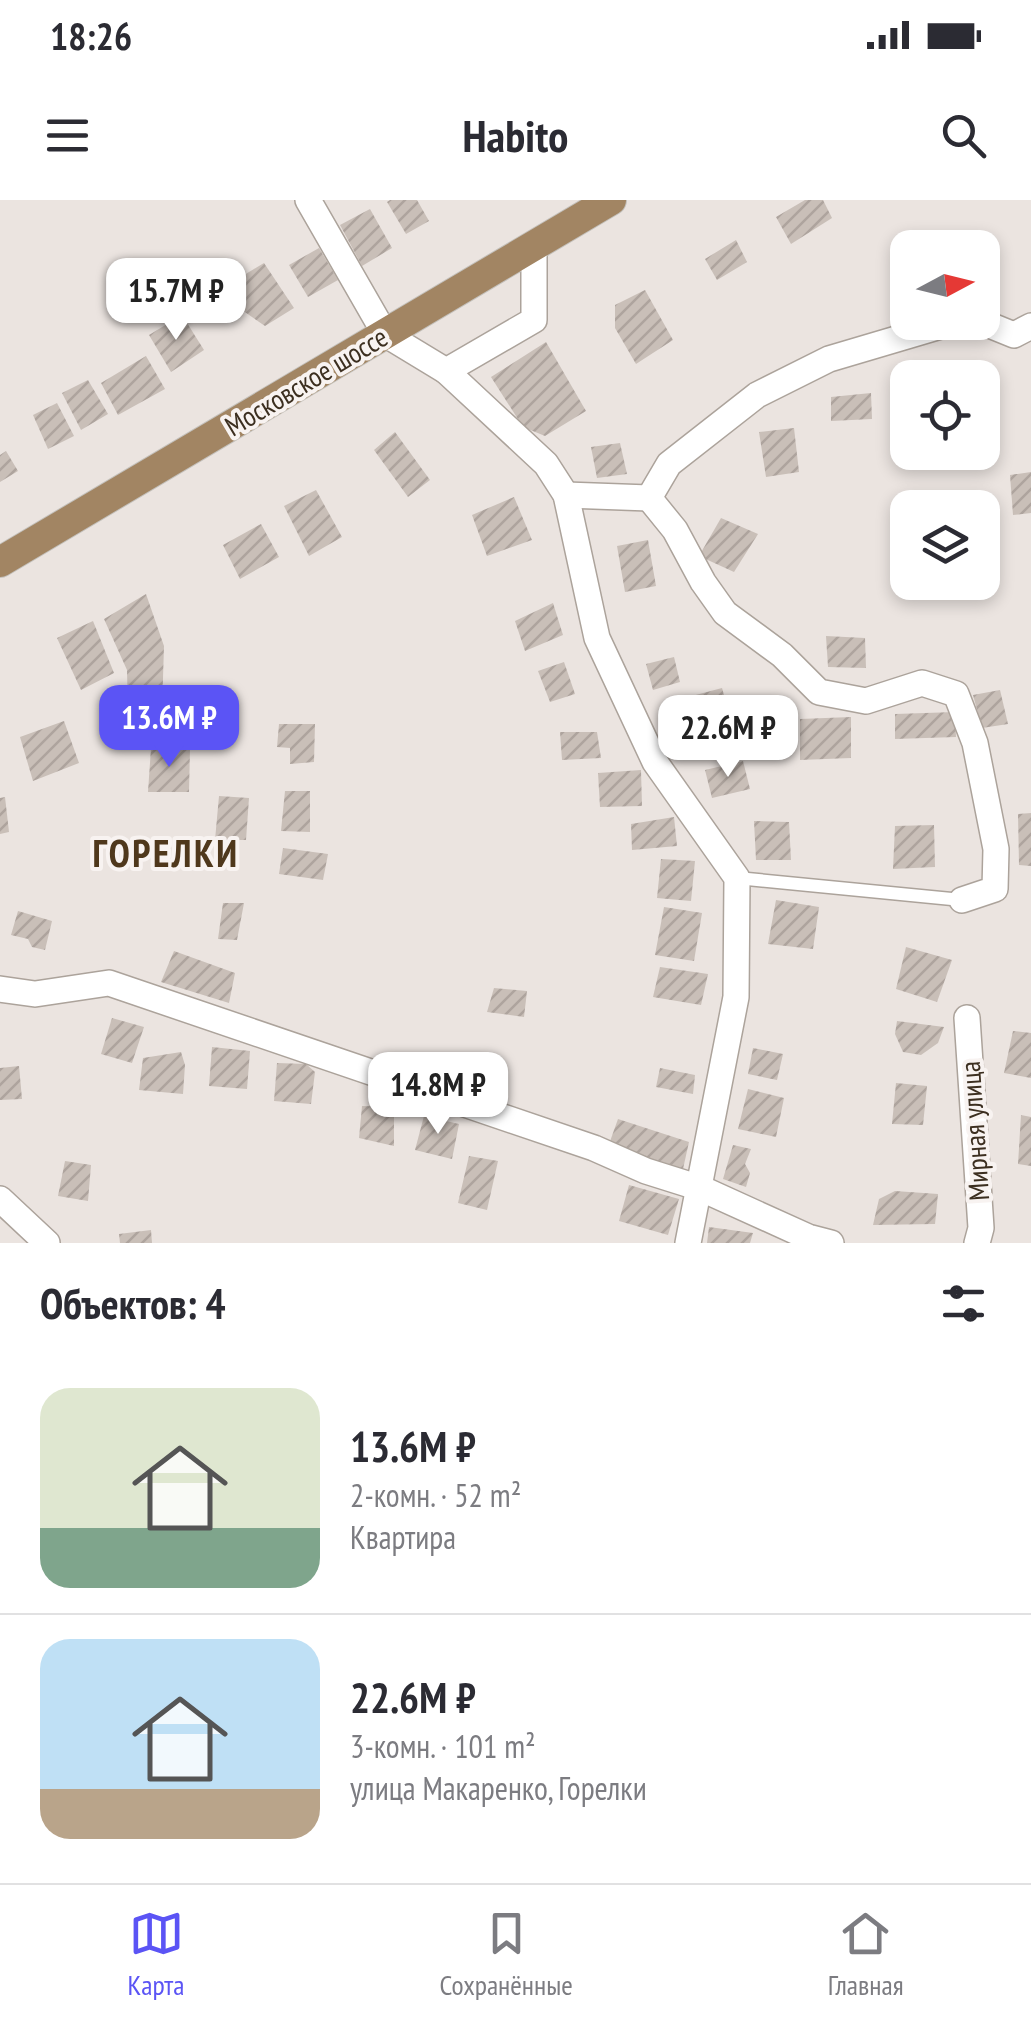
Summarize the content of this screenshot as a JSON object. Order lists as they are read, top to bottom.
{
  "streets": {
    "main road": ["Московское шоссе"],
    "street": ["Мирная улица"]
  },
  "districts": ["ГОРЕЛКИ"],
  "north": "right",
  "page": {
    "status": "18:26",
    "header": "Habito",
    "price": [
      "15.7M ₽",
      "13.6M ₽",
      "22.6M ₽",
      "14.8M ₽"
    ],
    "heading": "Объектов: 4",
    "list": [
      {
        "name": "13.6M ₽",
        "note": "2-комн. · 52 m² · Квартира"
      },
      {
        "name": "22.6M ₽",
        "note": "3-комн. · 101 m² · улица Макаренко, Горелки"
      }
    ],
    "tabs": ["Карта", "Сохранённые", "Главная"]
  }
}
